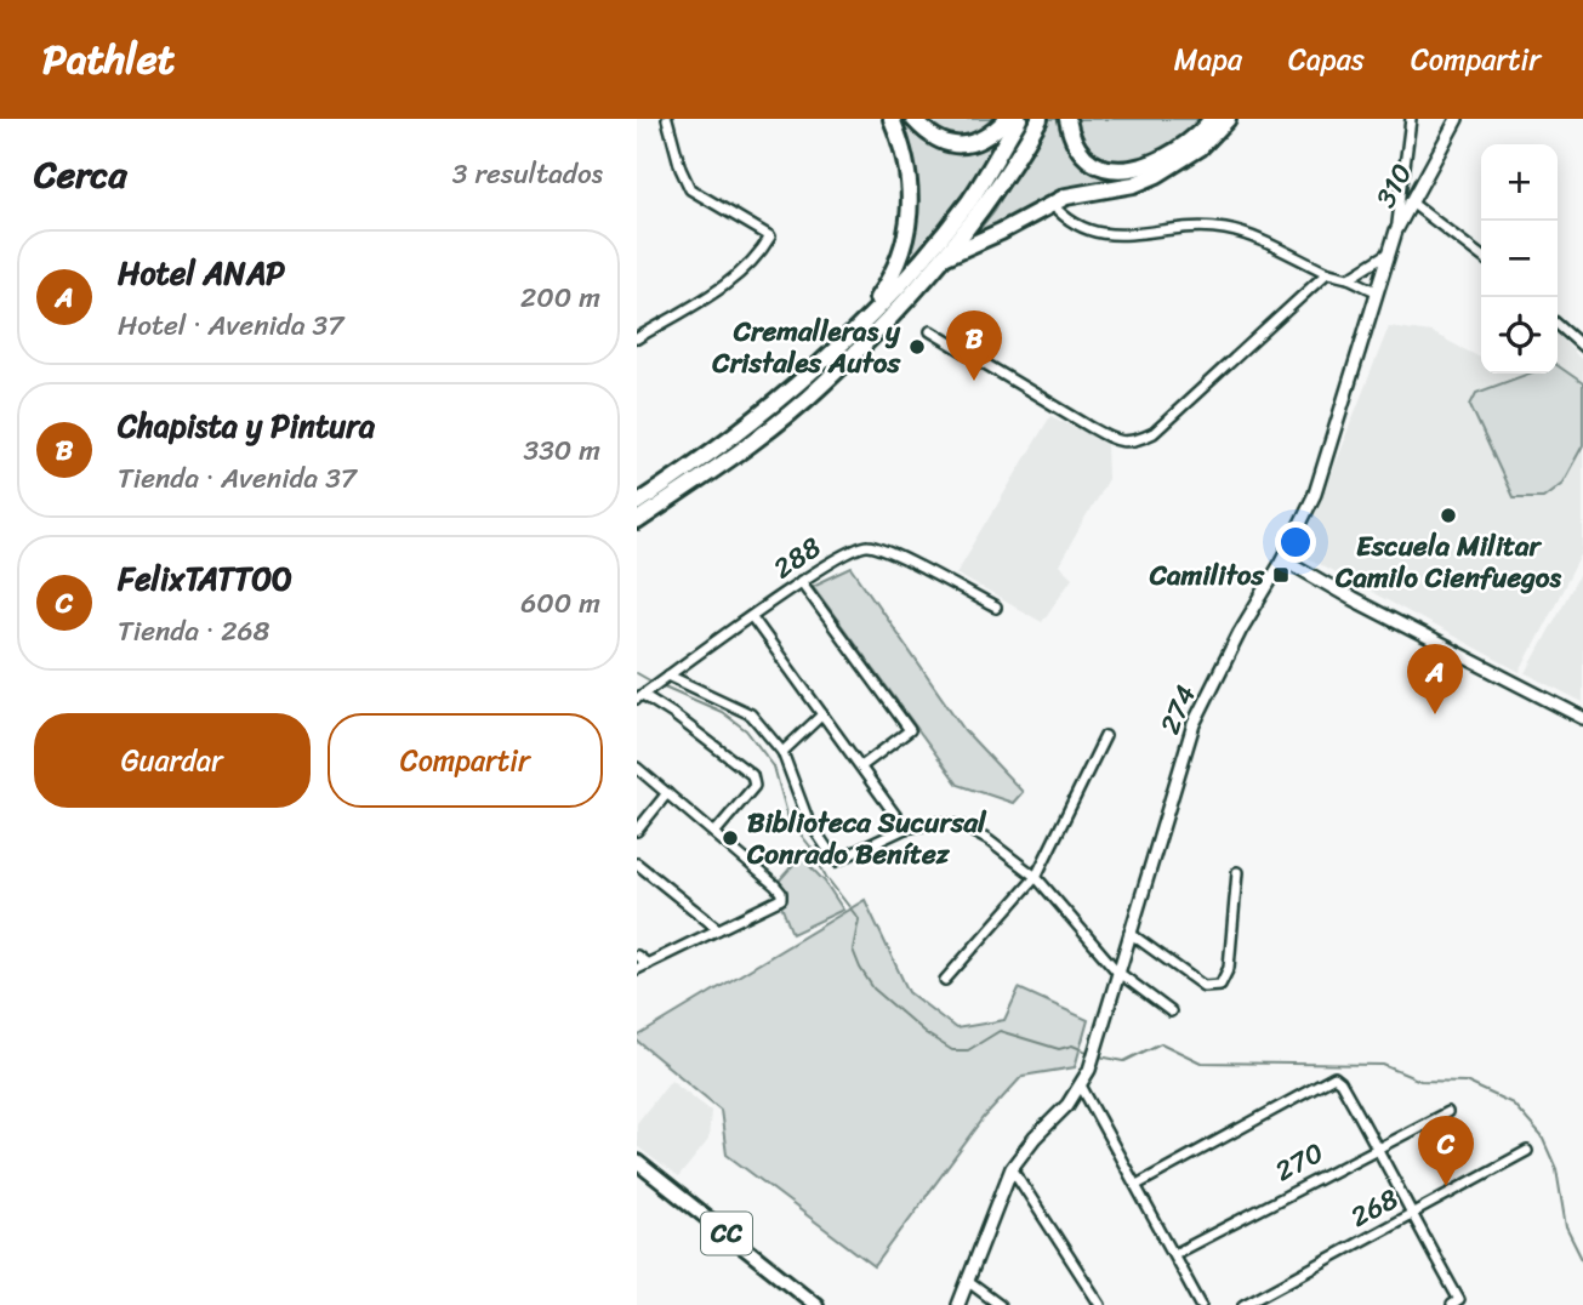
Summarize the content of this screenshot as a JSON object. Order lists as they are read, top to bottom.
{
  "streets": {
    "main road": ["CC"],
    "street": [
      "310",
      "288",
      "274",
      "270",
      "268"
    ]
  },
  "crossings": [
    ["310", "274"]
  ],
  "places": {
    "other": ["Cremalleras y Cristales Autos", "Escuela Militar Camilo Cienfuegos", "Biblioteca Sucursal Conrado Benítez"],
    "transit": ["Camilitos"]
  },
  "page": {
    "header": "Pathlet",
    "nav": ["Mapa", "Capas", "Compartir"],
    "heading": ["Cerca", "3 resultados"],
    "map_buttons": ["+", "−"],
    "list": [
      {
        "mark": "A",
        "name": "Hotel ANAP",
        "note": "Hotel · Avenida 37",
        "value": "200 m"
      },
      {
        "mark": "B",
        "name": "Chapista y Pintura",
        "note": "Tienda · Avenida 37",
        "value": "330 m"
      },
      {
        "mark": "C",
        "name": "FelixTATTOO",
        "note": "Tienda · 268",
        "value": "600 m"
      }
    ],
    "pins": ["B", "A", "C"],
    "buttons": ["Guardar", "Compartir"]
  }
}
